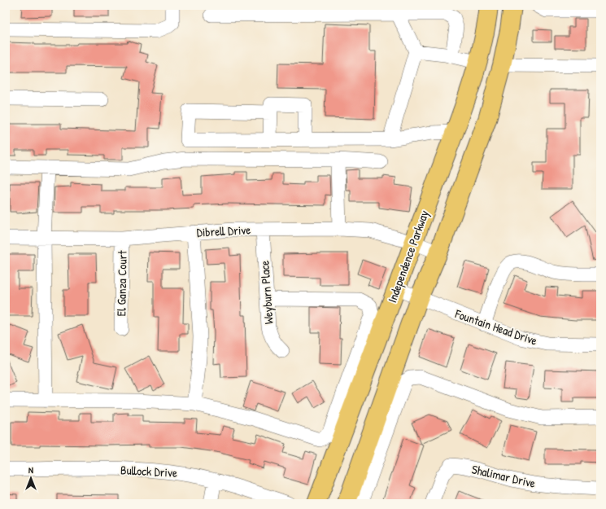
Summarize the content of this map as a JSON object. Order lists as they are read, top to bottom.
{
  "streets": {
    "main road": ["Independence Parkway"],
    "street": [
      "Dibrell Drive",
      "El Ganza Court",
      "Weyburn Place",
      "Fountain Head Drive",
      "Bullock Drive",
      "Shalimar Drive"
    ]
  },
  "crossings": [
    ["Dibrell Drive", "Independence Parkway"],
    ["Dibrell Drive", "El Ganza Court"],
    ["Dibrell Drive", "Weyburn Place"],
    ["Independence Parkway", "Fountain Head Drive"]
  ],
  "north": "top"
}
